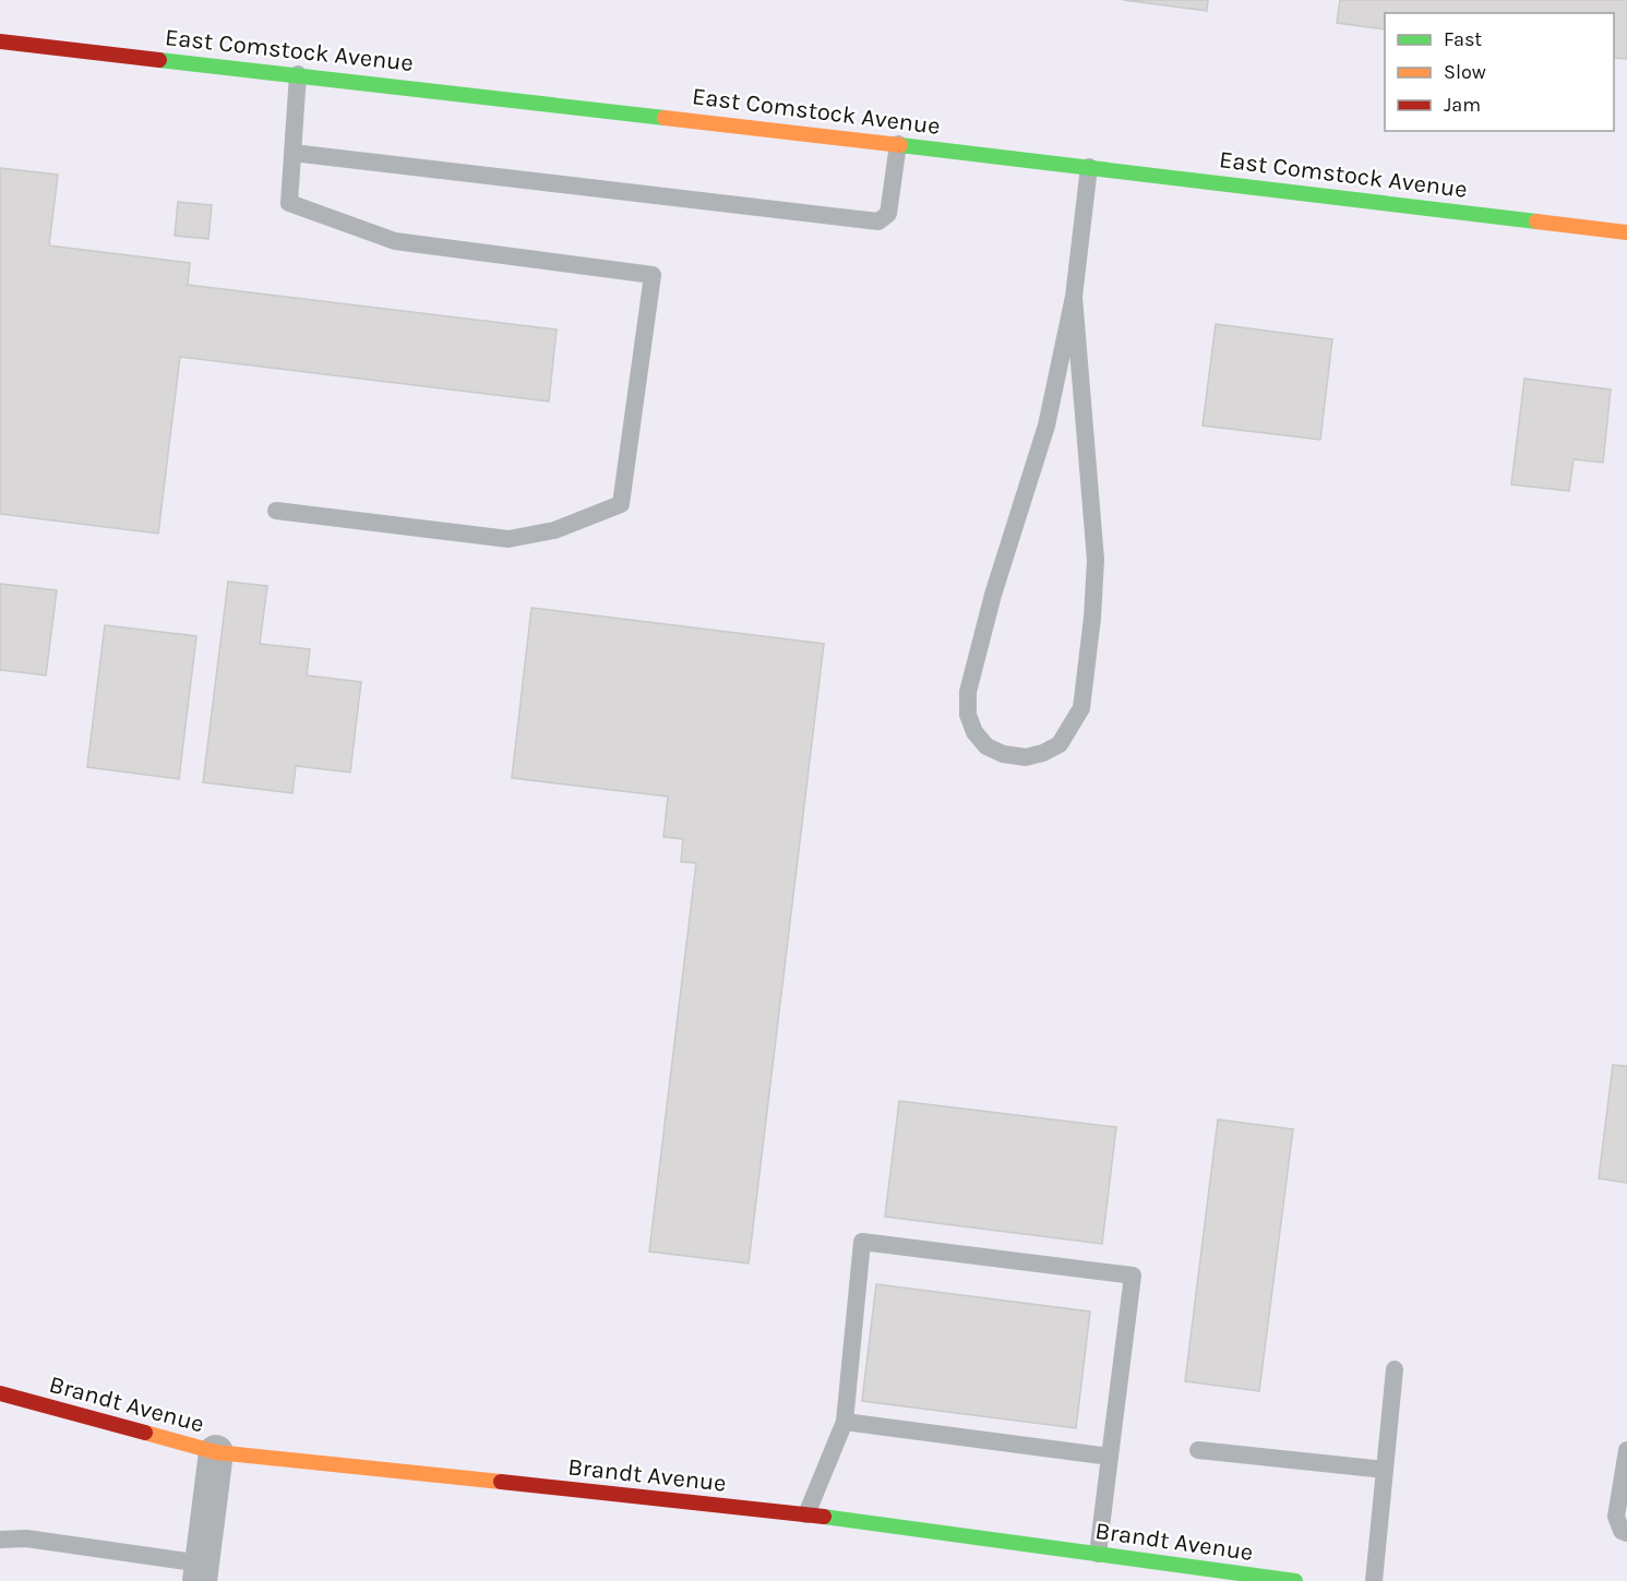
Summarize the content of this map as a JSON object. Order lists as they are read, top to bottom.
{
  "streets": {
    "street": ["East Comstock Avenue", "Brandt Avenue"]
  },
  "legend": ["Fast", "Slow", "Jam"]
}
